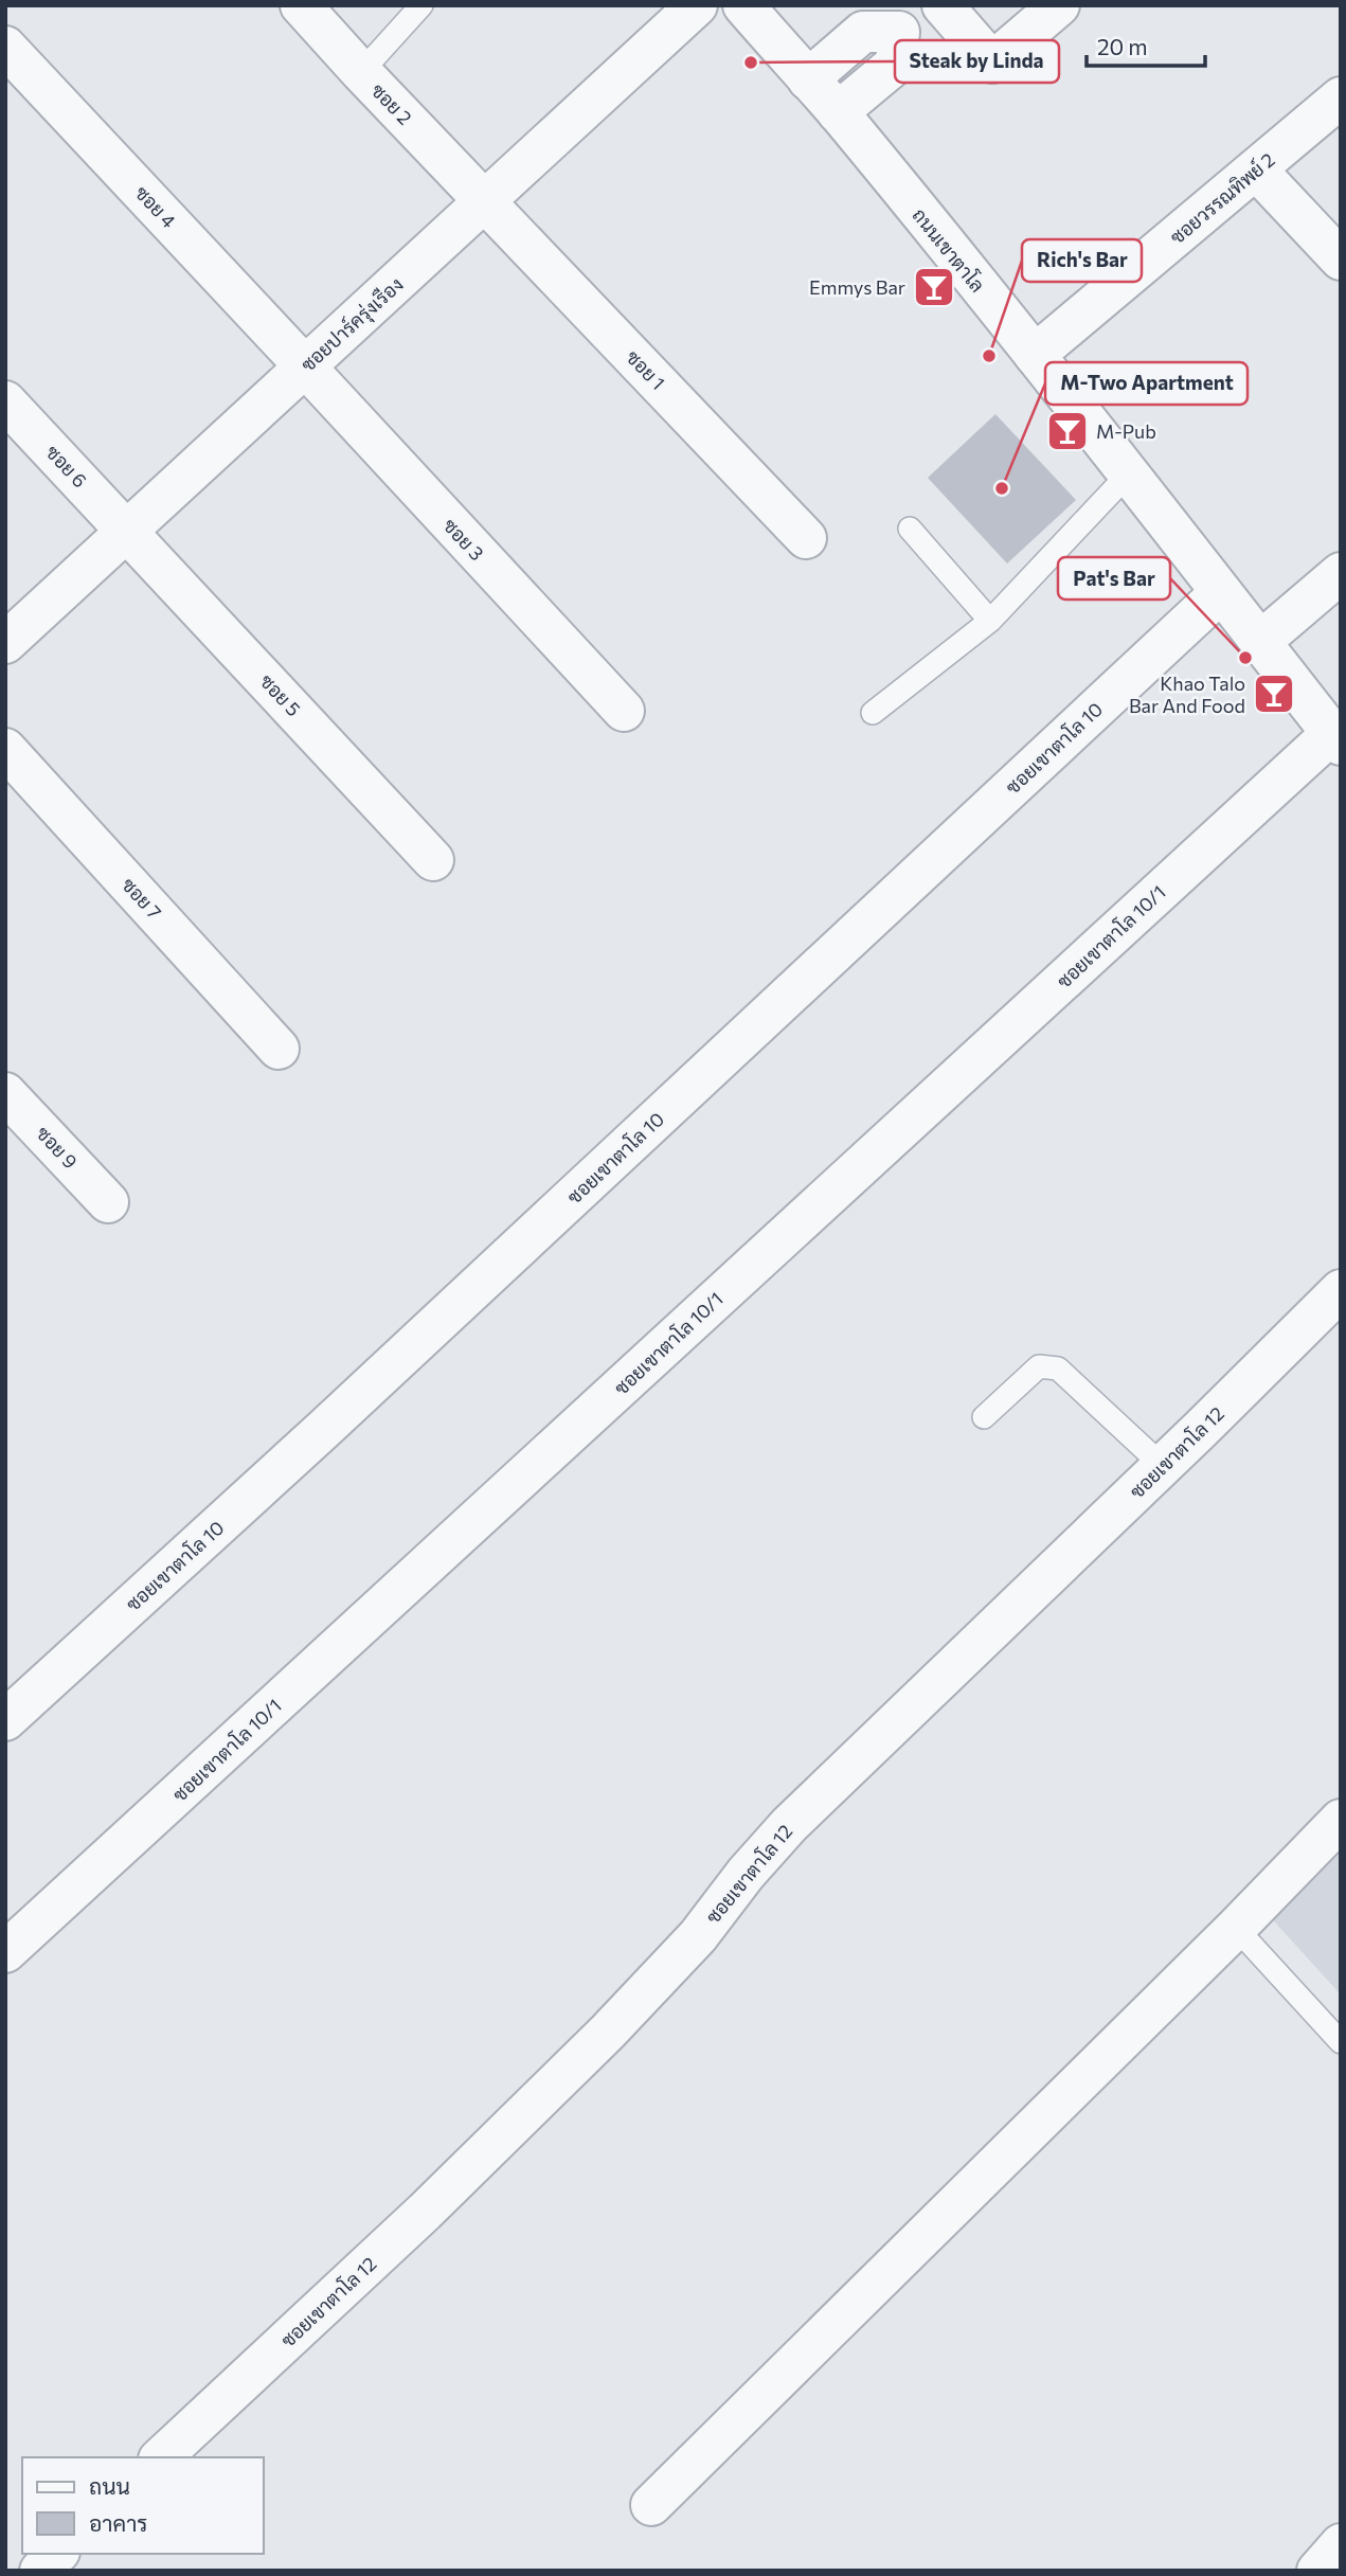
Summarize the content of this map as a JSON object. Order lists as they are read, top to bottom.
{
  "streets": {
    "street": [
      "ซอย 2",
      "ซอยวรรณทิพย์ 2",
      "ซอย 4",
      "ถนนเขาตาโล",
      "ซอยปาร์ครุ่งเรือง",
      "ซอย 1",
      "ซอย 6",
      "ซอย 3",
      "ซอย 5",
      "ซอยเขาตาโล 10",
      "ซอย 7",
      "ซอยเขาตาโล 10/1",
      "ซอย 9",
      "ซอยเขาตาโล 12"
    ]
  },
  "crossings": [
    ["ซอย 2", "ซอยปาร์ครุ่งเรือง"],
    ["ซอย 2", "ซอย 1"],
    ["ซอยวรรณทิพย์ 2", "ถนนเขาตาโล"],
    ["ซอย 4", "ซอยปาร์ครุ่งเรือง"],
    ["ซอย 4", "ซอย 3"],
    ["ถนนเขาตาโล", "ซอยเขาตาโล 10"],
    ["ถนนเขาตาโล", "ซอยเขาตาโล 10/1"],
    ["ซอยปาร์ครุ่งเรือง", "ซอย 1"],
    ["ซอยปาร์ครุ่งเรือง", "ซอย 6"],
    ["ซอยปาร์ครุ่งเรือง", "ซอย 3"],
    ["ซอยปาร์ครุ่งเรือง", "ซอย 5"],
    ["ซอย 6", "ซอย 5"]
  ],
  "places": {
    "other": [
      "Steak by Linda",
      "Rich's Bar",
      "M-Two Apartment",
      "Pat's Bar"
    ],
    "bar": ["Emmys Bar", "M-Pub", "Khao Talo Bar And Food"]
  },
  "legend": ["ถนน", "อาคาร"],
  "scale_bar": "20 m"
}
